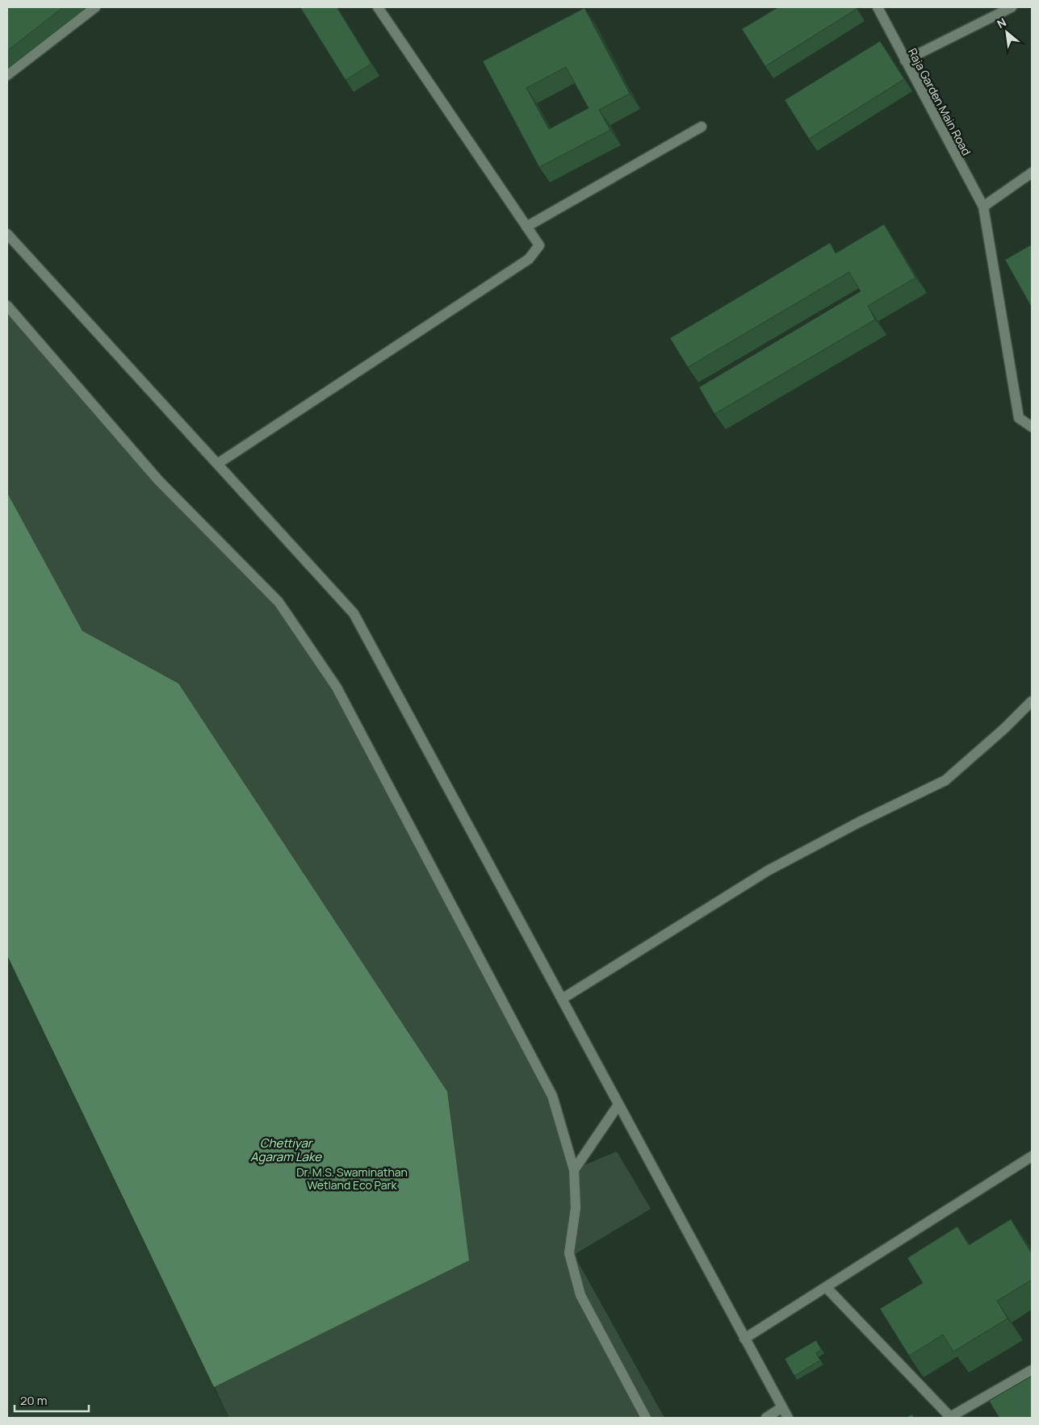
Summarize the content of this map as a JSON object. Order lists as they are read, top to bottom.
{
  "streets": {
    "street": ["Raja Garden Main Road"]
  },
  "water": ["Chettiyar Agaram Lake"],
  "parks": ["Dr. M.S. Swaminathan Wetland Eco Park"],
  "scale_bar": "20 m",
  "north": "top left"
}
